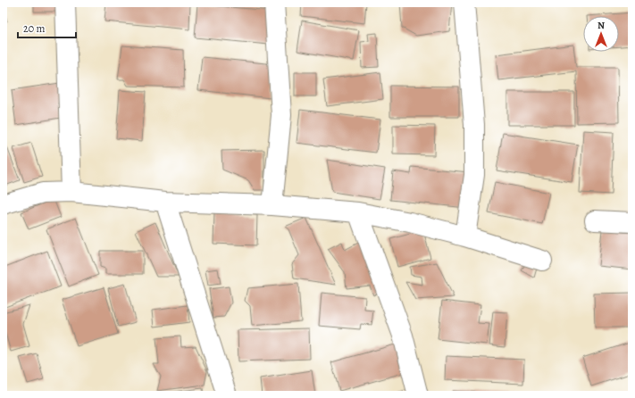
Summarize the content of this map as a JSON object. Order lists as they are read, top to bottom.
{
  "scale_bar": "20 m",
  "north": "top"
}
